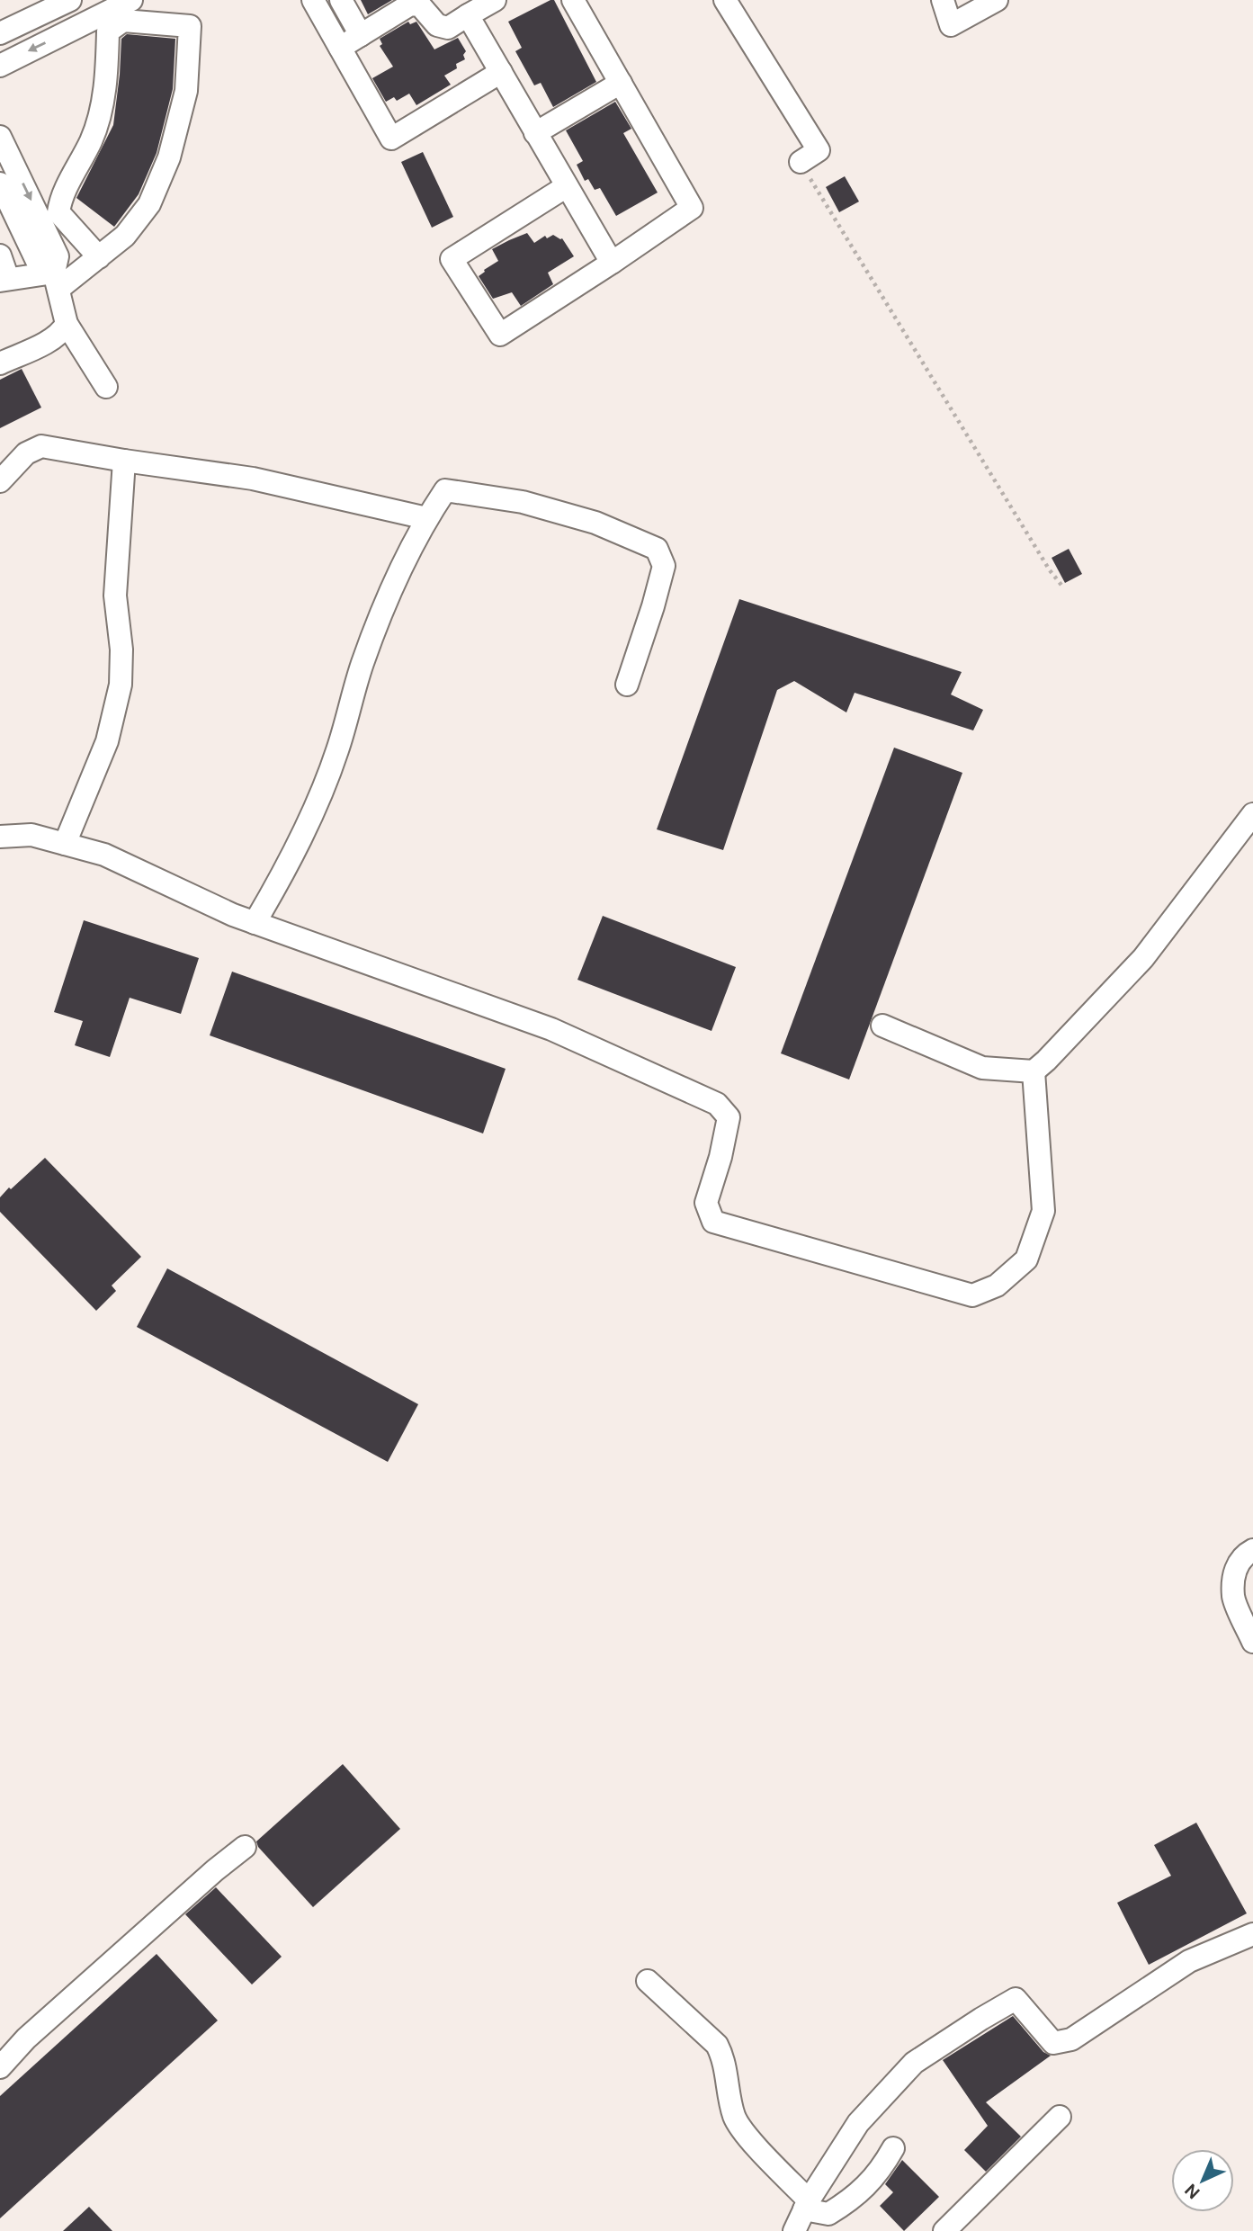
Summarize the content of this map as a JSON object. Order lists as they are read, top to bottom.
{
  "north": "bottom left"
}
